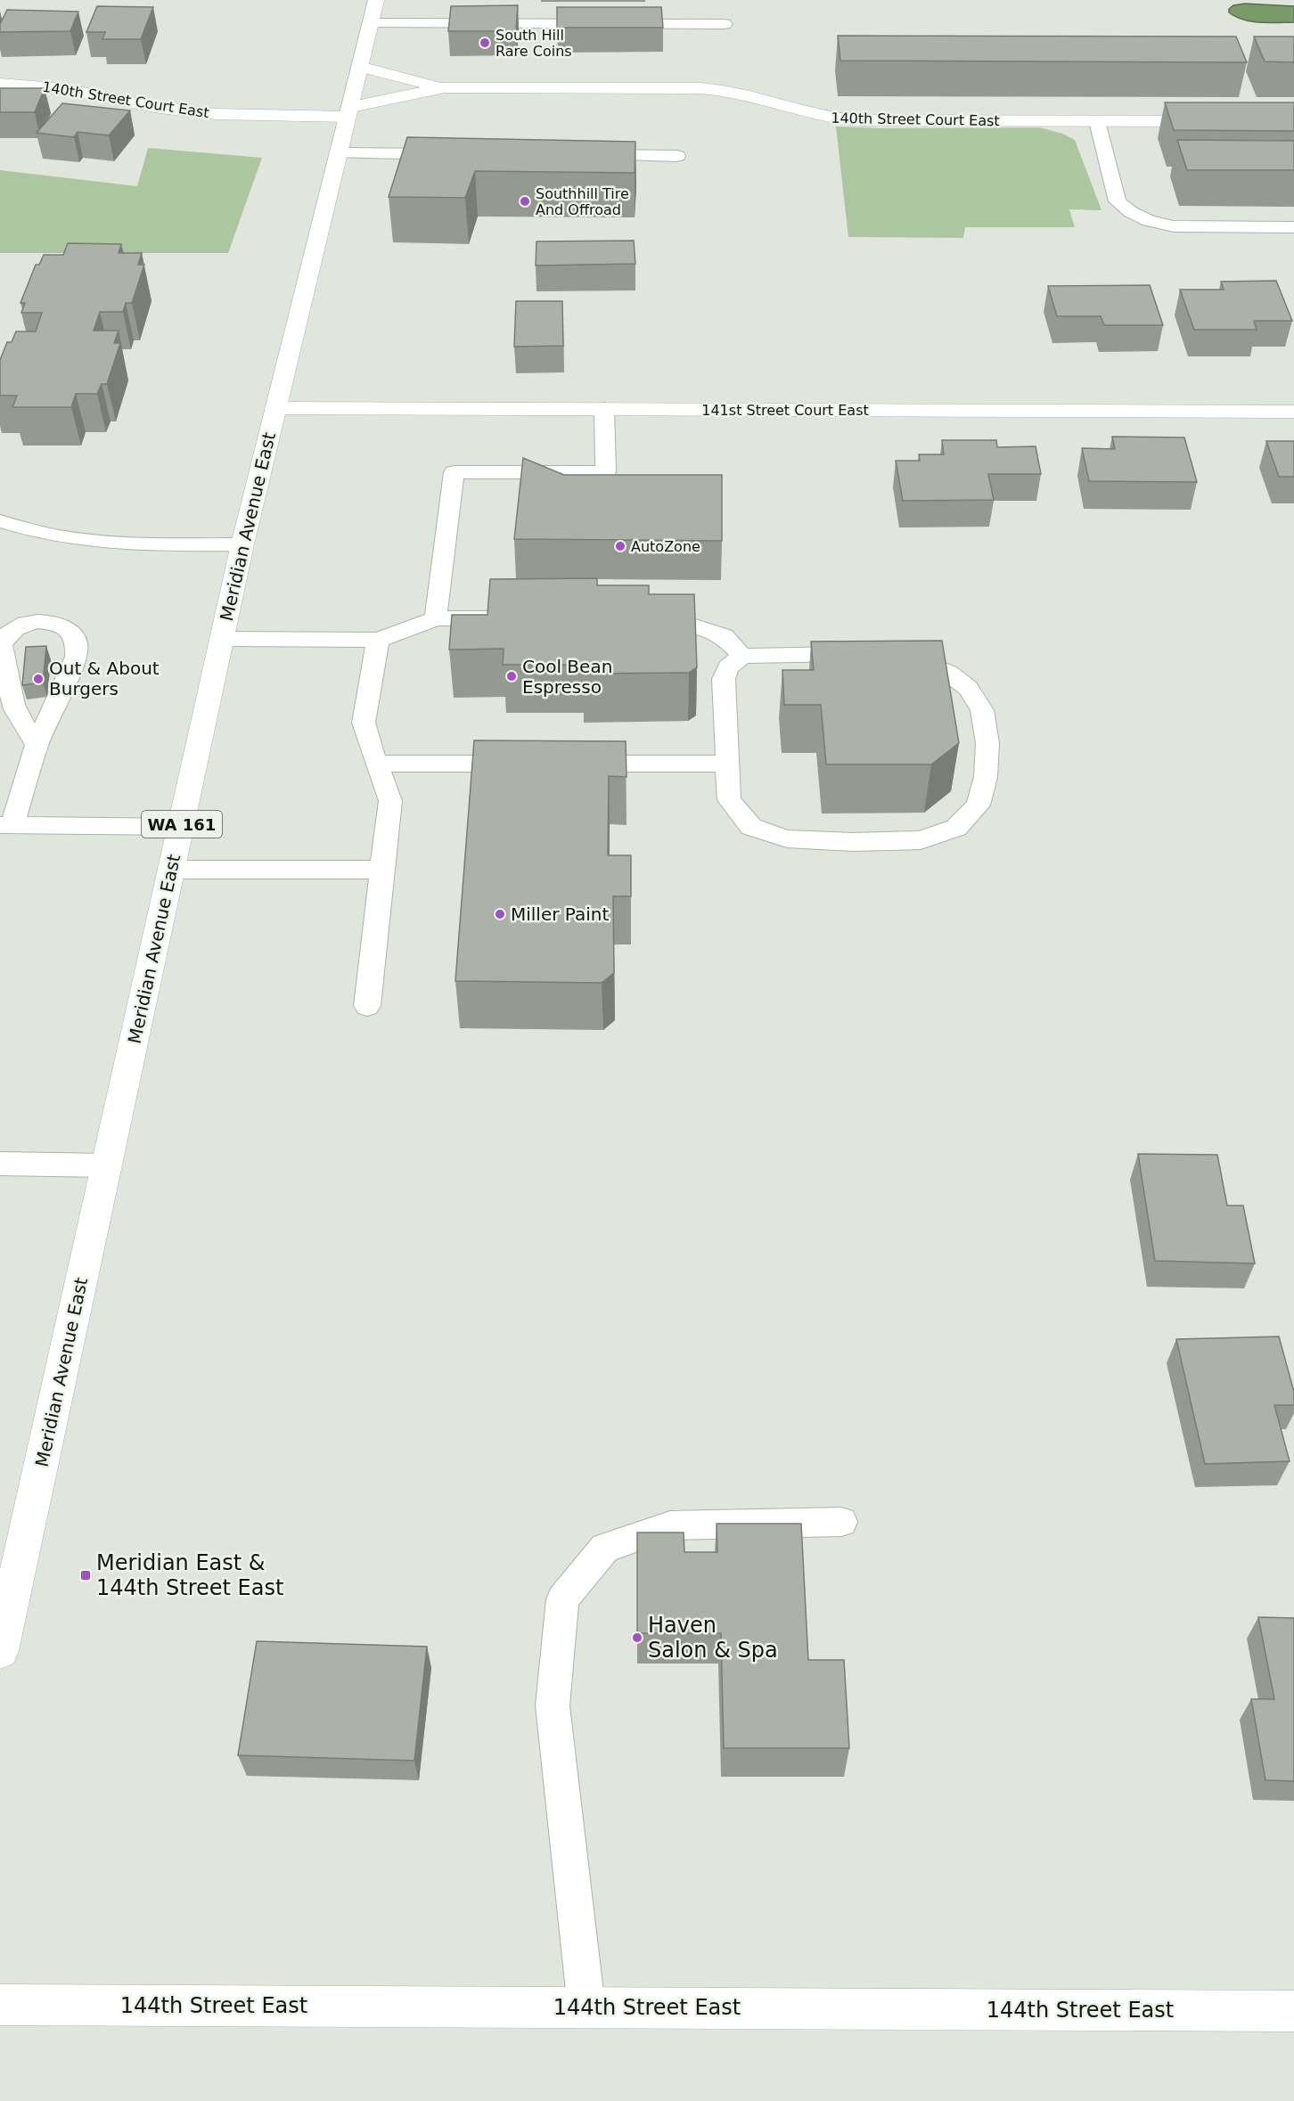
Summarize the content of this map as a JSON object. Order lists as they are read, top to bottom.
{
  "streets": {
    "street": [
      "140th Street Court East",
      "141st Street Court East",
      "Meridian Avenue East",
      "WA 161",
      "144th Street East"
    ]
  },
  "crossings": [
    ["140th Street Court East", "Meridian Avenue East"],
    ["141st Street Court East", "Meridian Avenue East"]
  ],
  "places": {
    "other": [
      "South Hill Rare Coins",
      "Southhill Tire And Offroad",
      "AutoZone",
      "Cool Bean Espresso",
      "Out & About Burgers",
      "Miller Paint",
      "Haven Salon & Spa"
    ],
    "transit": ["Meridian East & 144th Street East"]
  }
}
